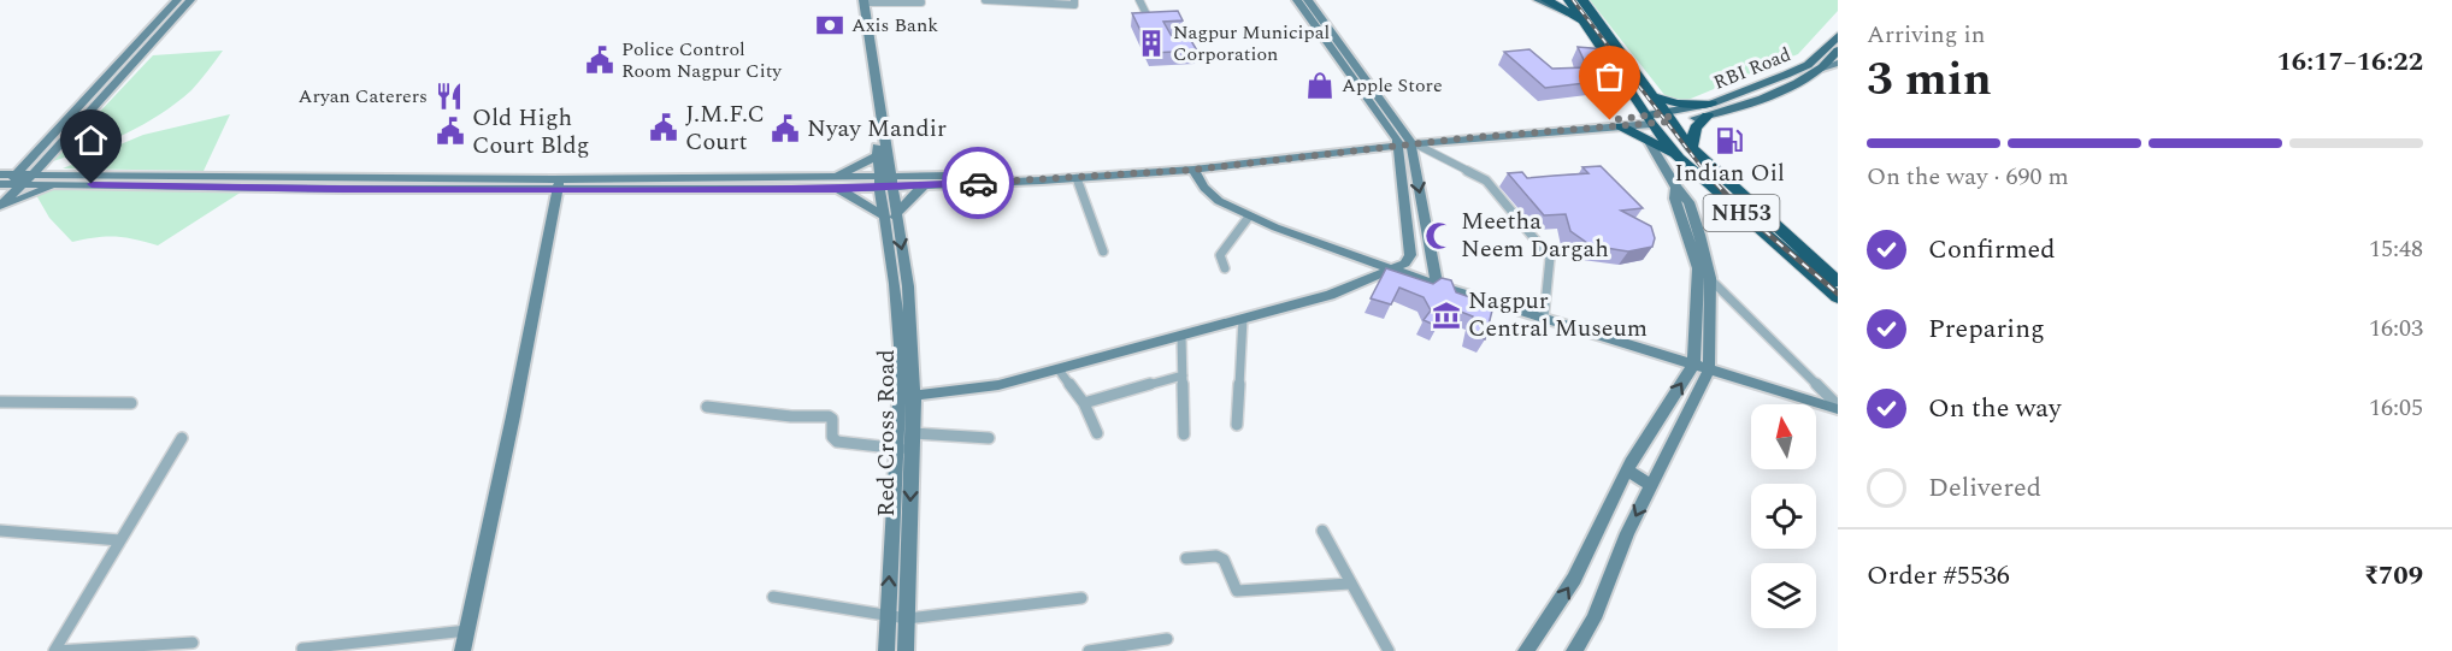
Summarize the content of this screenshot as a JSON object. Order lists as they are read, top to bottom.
{
  "streets": {
    "highway": ["NH53"],
    "main road": ["RBI Road"],
    "street": ["Red Cross Road"]
  },
  "places": {
    "bank": ["Axis Bank"],
    "building": ["Nagpur Municipal Corporation"],
    "public building": [
      "Police Control Room Nagpur City",
      "J.M.F.C Court",
      "Nyay Mandir",
      "Old High Court Bldg"
    ],
    "shop": ["Apple Store"],
    "restaurant": ["Aryan Caterers"],
    "fuel station": ["Indian Oil"],
    "mosque": ["Meetha Neem Dargah"],
    "museum": ["Nagpur Central Museum"]
  },
  "north": "top",
  "page": {
    "heading": ["3 min", "Arriving in", "16:17–16:22"],
    "panel": ["Order #5536", "₹709"],
    "bar": "On the way · 690 m",
    "list": [
      ["Confirmed", "15:48"],
      ["Preparing", "16:03"],
      ["On the way", "16:05"],
      "Delivered"
    ]
  }
}
